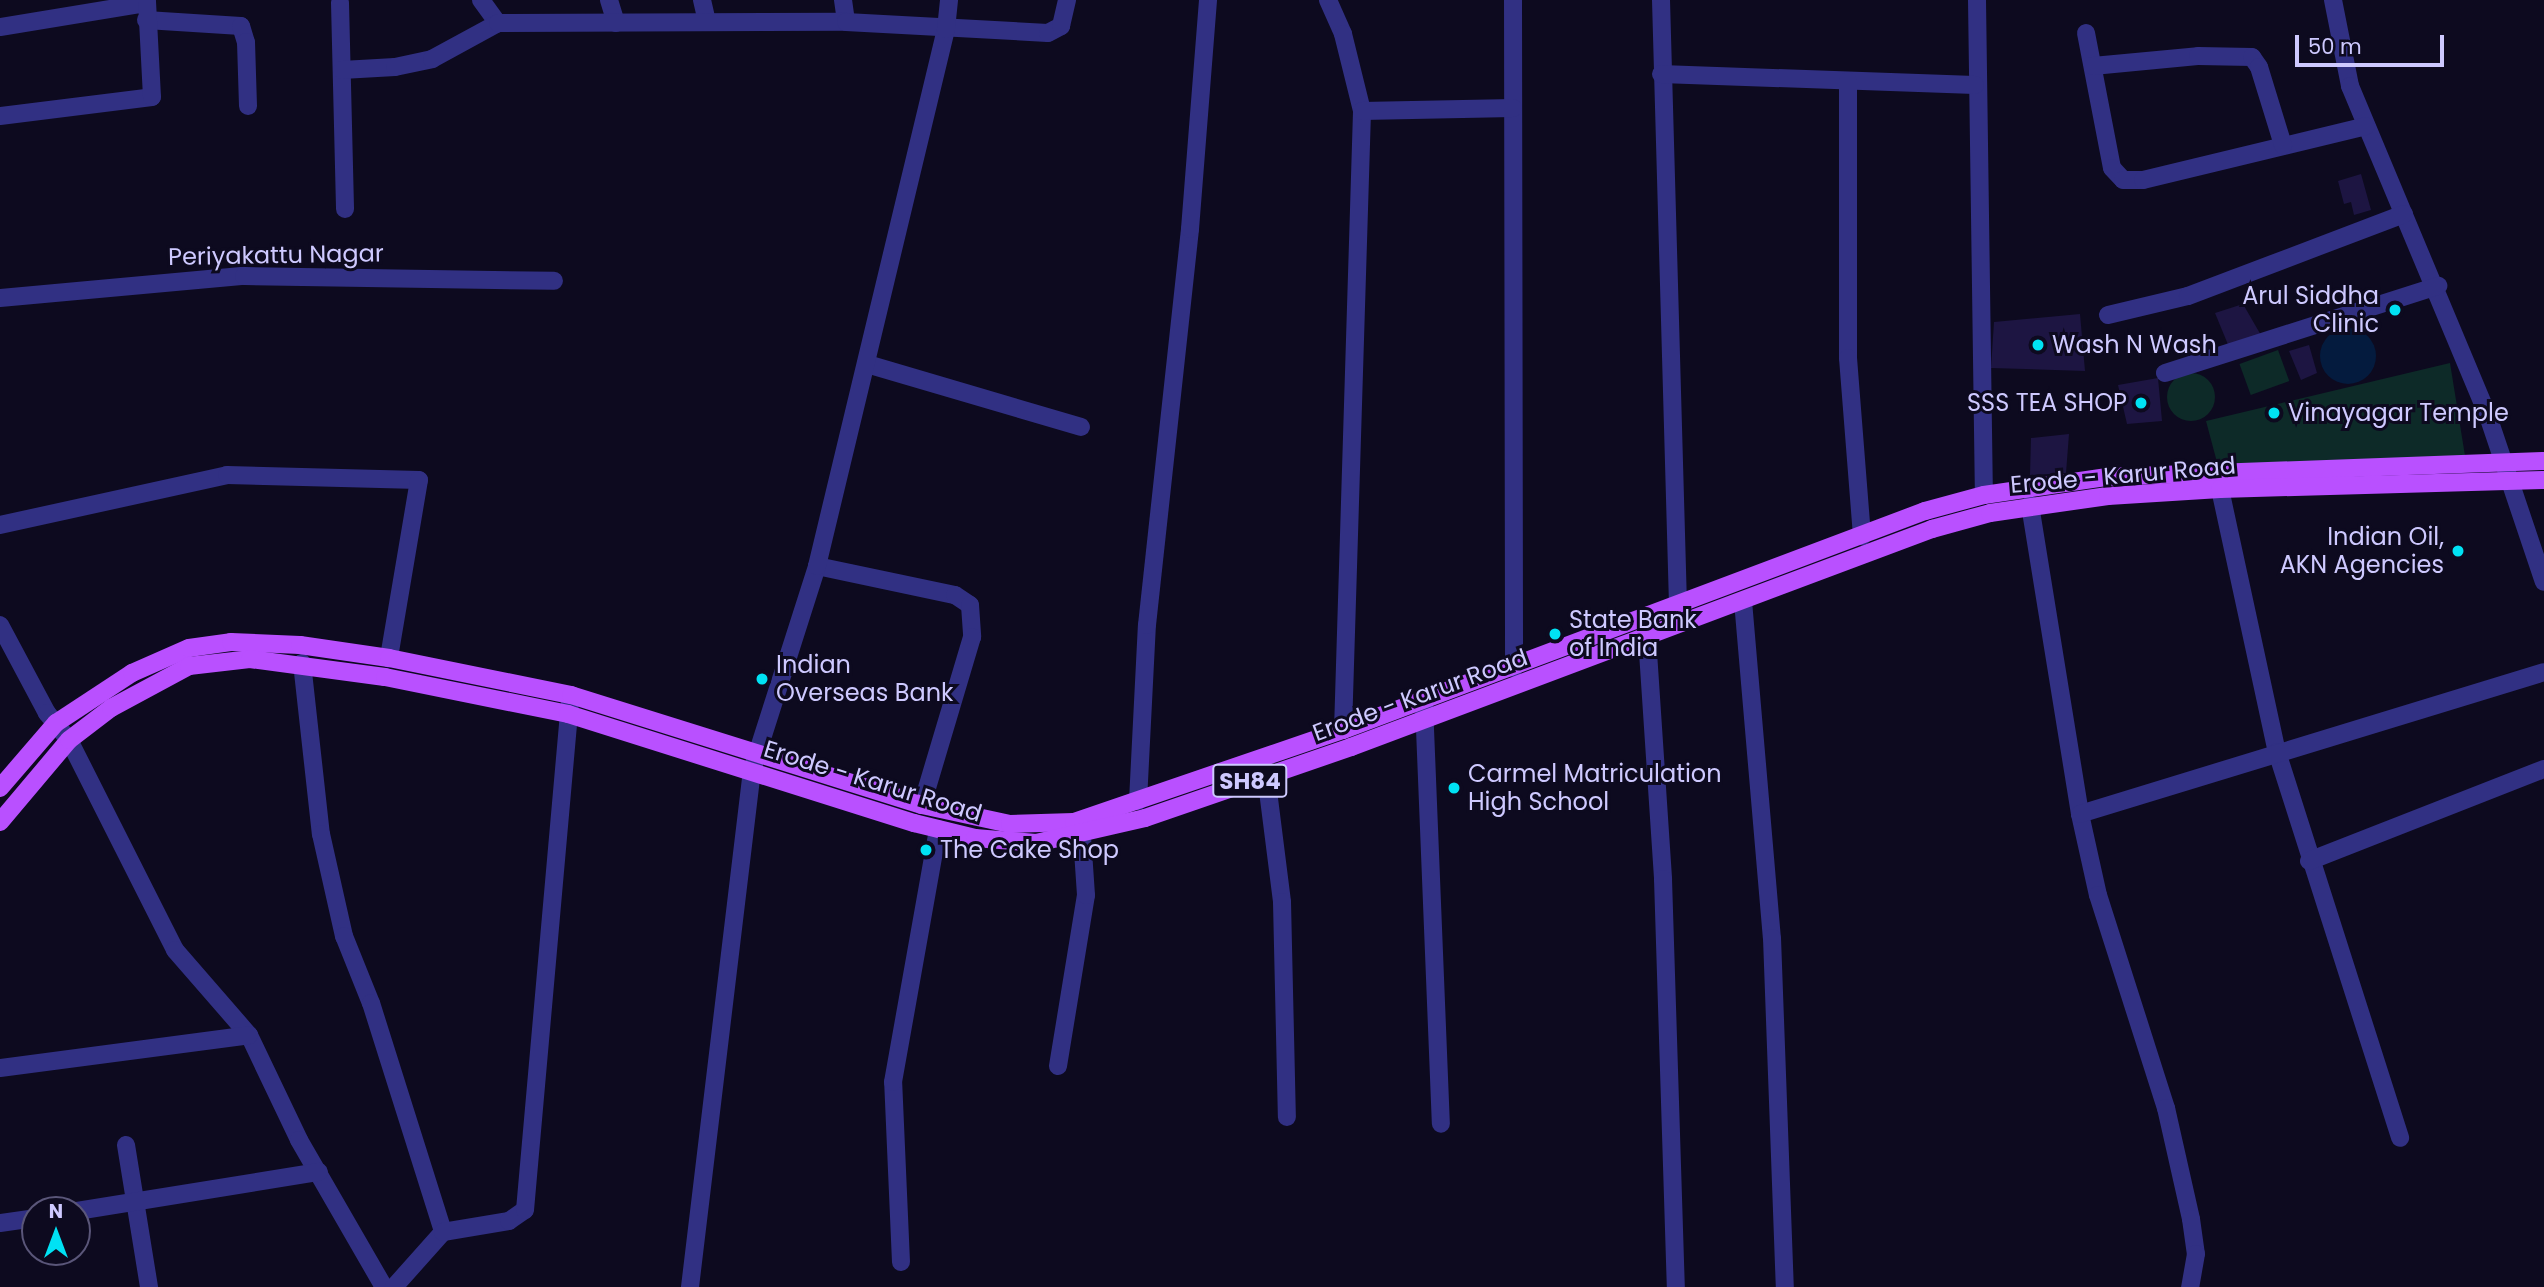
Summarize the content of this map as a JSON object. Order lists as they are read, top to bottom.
{
  "streets": {
    "main road": ["Erode - Karur Road", "SH84"],
    "street": ["Periyakattu Nagar"]
  },
  "places": [
    "Arul Siddha Clinic",
    "Wash N Wash",
    "SSS TEA SHOP",
    "Vinayagar Temple",
    "Indian Oil, AKN Agencies",
    "State Bank of India",
    "Indian Overseas Bank",
    "Carmel Matriculation High School",
    "The Cake Shop"
  ],
  "scale_bar": "50 m",
  "north": "top"
}
